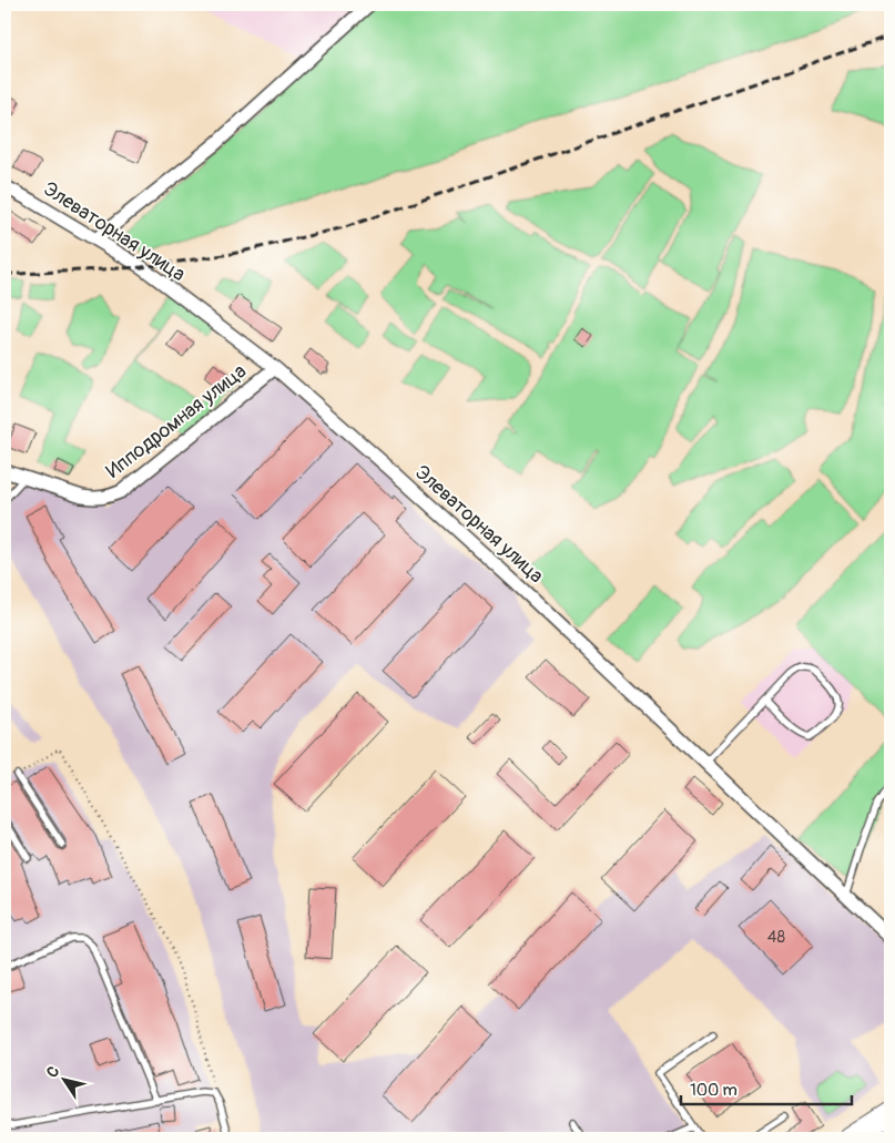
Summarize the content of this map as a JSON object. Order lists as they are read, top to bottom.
{
  "streets": {
    "street": ["Элеваторная улица", "Ипподромная улица"]
  },
  "crossings": [
    ["Элеваторная улица", "Ипподромная улица"]
  ],
  "house_numbers": ["48"],
  "scale_bar": "100 m",
  "north": "top left"
}
